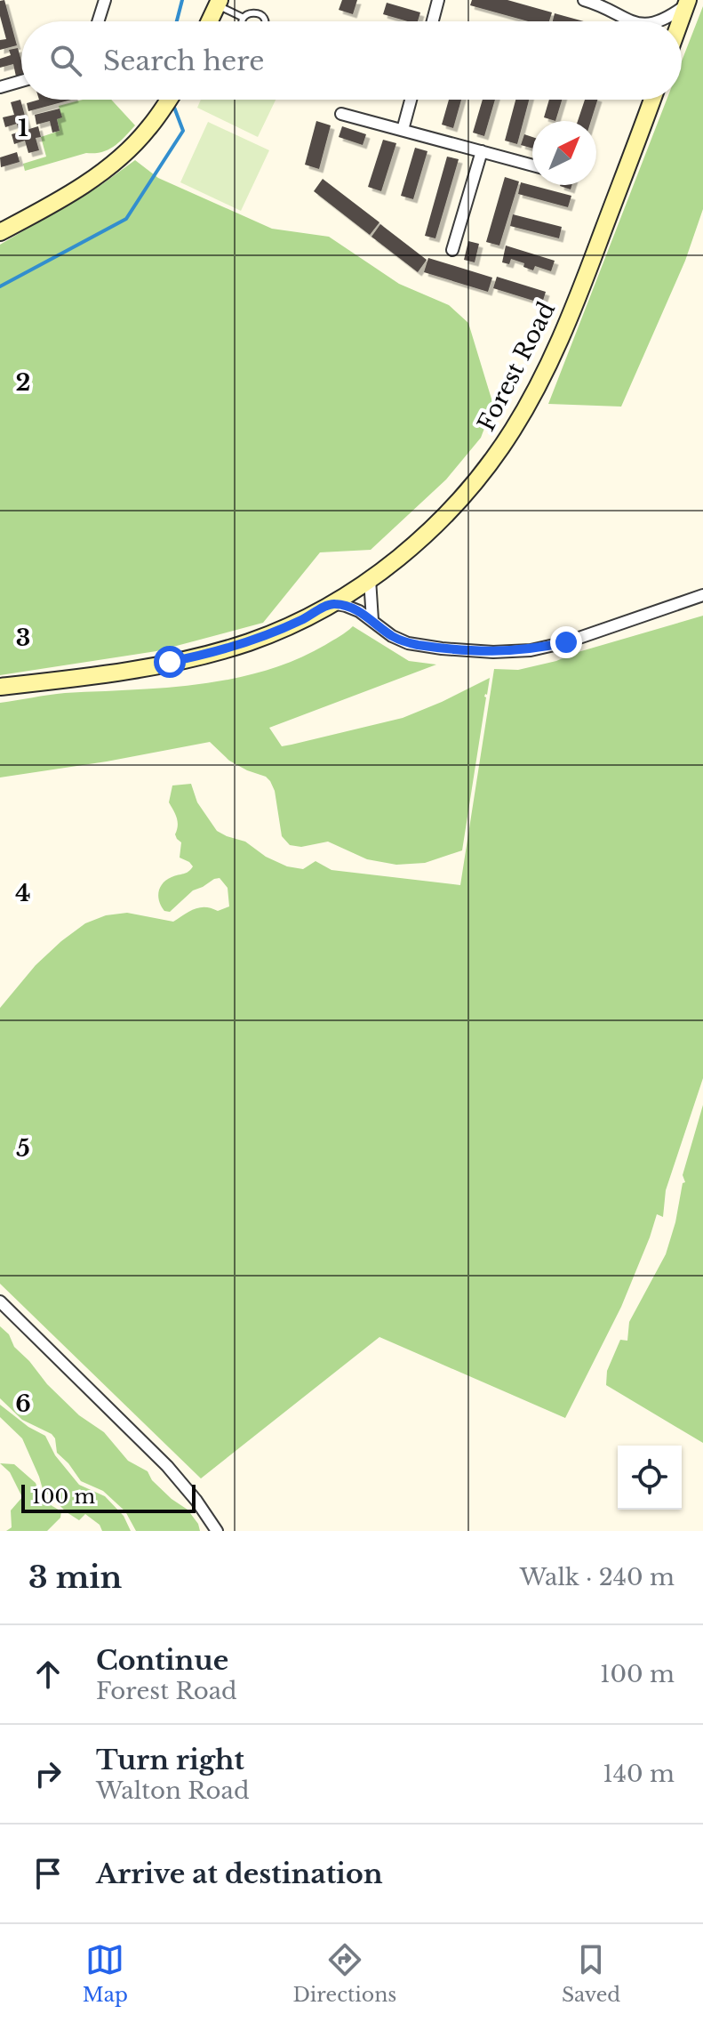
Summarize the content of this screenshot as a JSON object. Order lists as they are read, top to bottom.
{
  "streets": {
    "street": ["Forest Road"]
  },
  "scale_bar": "100 m",
  "north": "top right",
  "page": {
    "search": "Search here",
    "scale": "100 m",
    "heading": ["3 min", "Walk · 240 m"],
    "list": [
      ["Continue", "Forest Road", "100 m"],
      ["Turn right", "Walton Road", "140 m"],
      "Arrive at destination"
    ],
    "nav": ["Map", "Directions", "Saved"]
  },
  "grid": {
    "rows": [
      "1",
      "2",
      "3",
      "4",
      "5",
      "6"
    ]
  }
}
